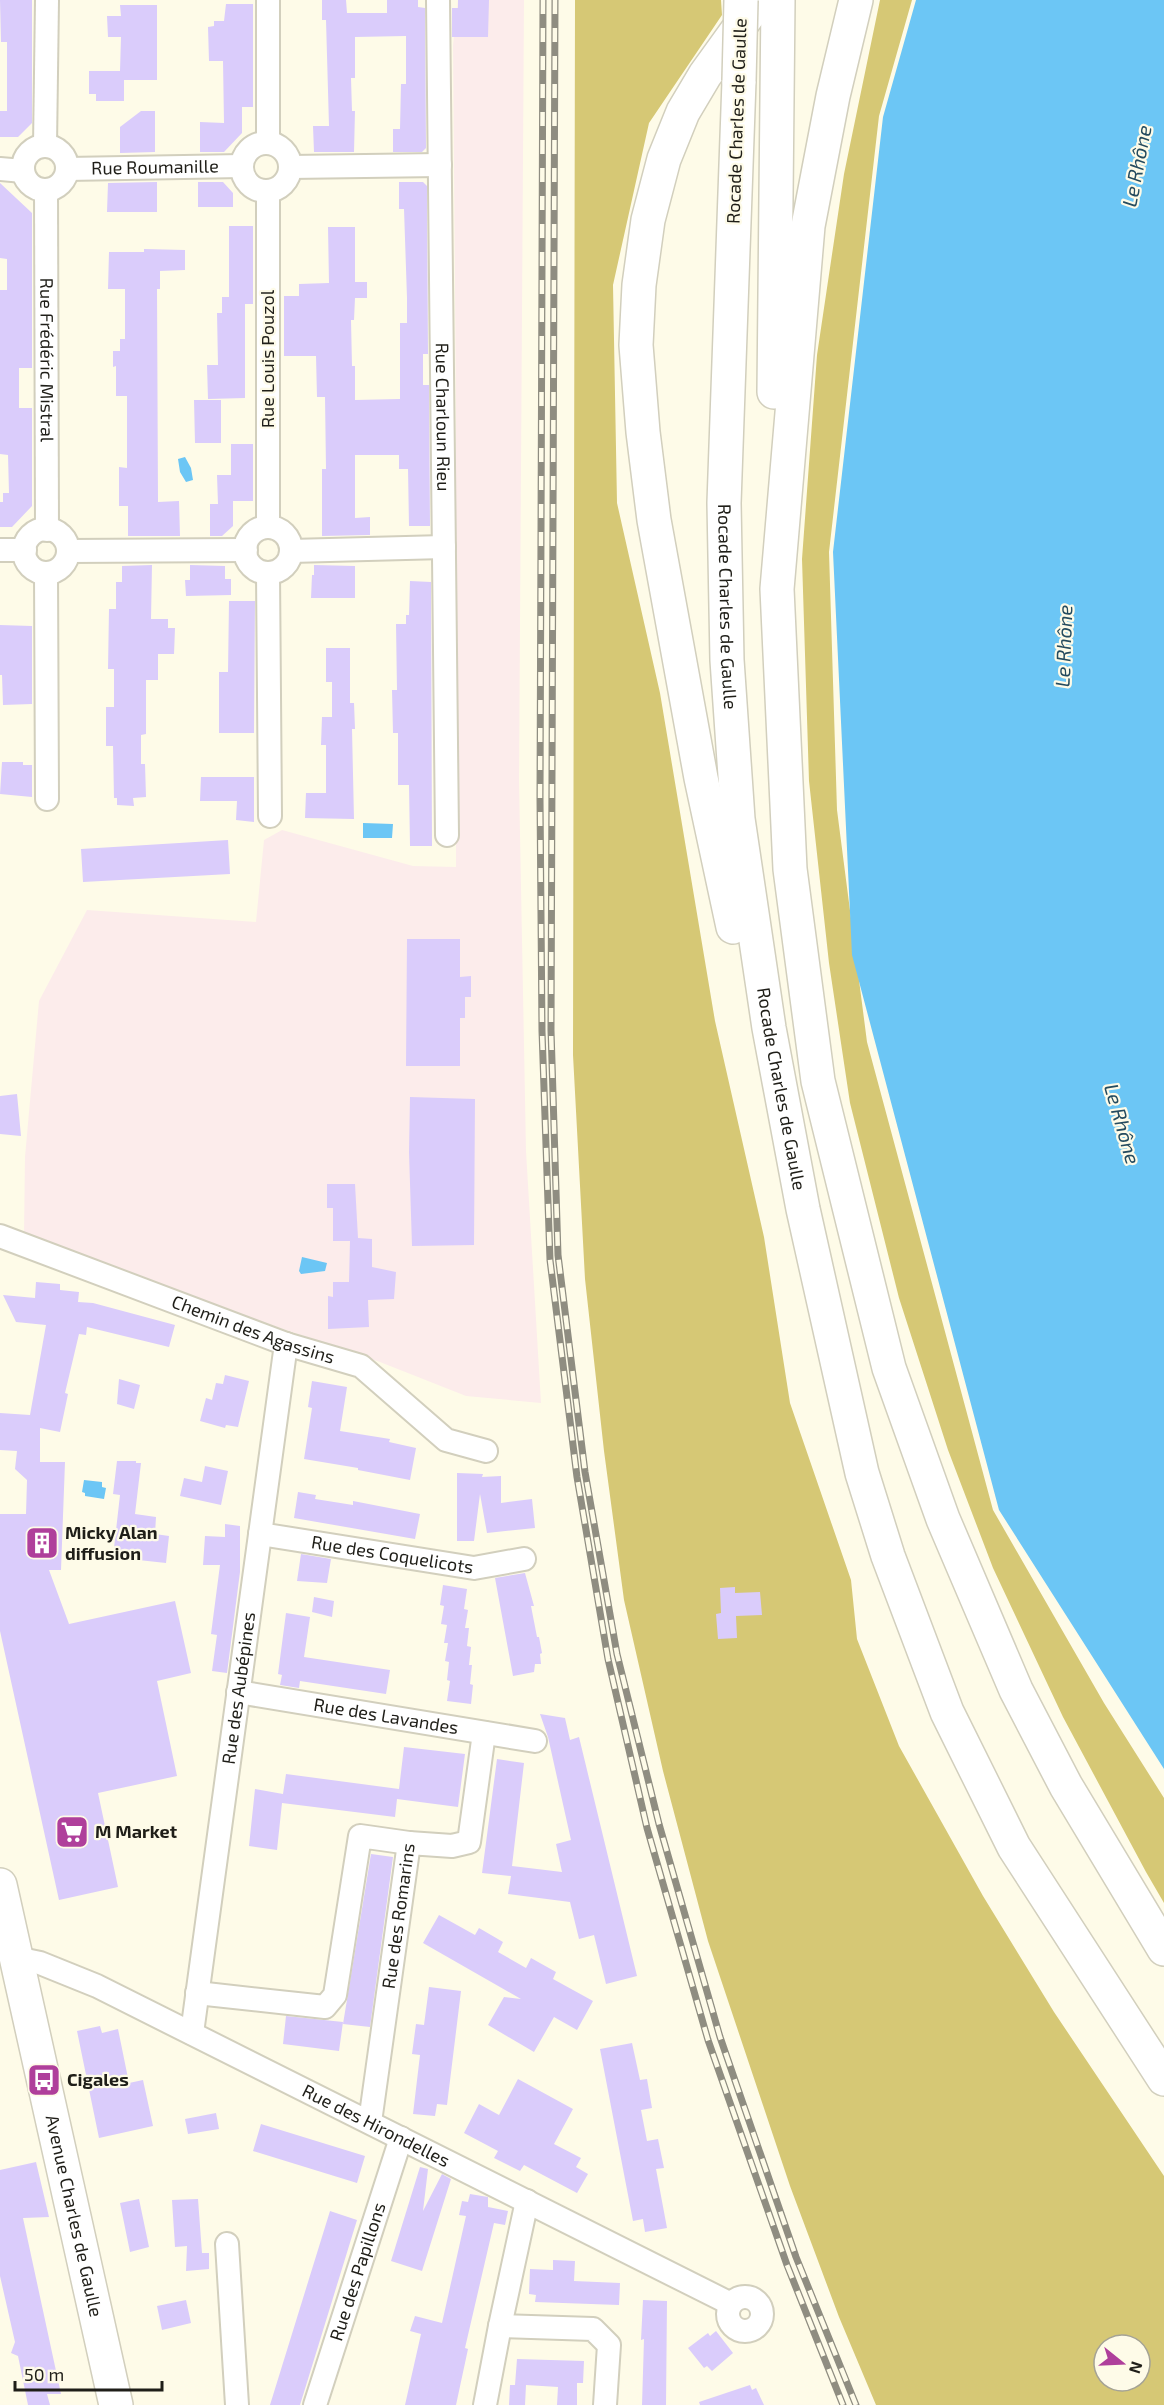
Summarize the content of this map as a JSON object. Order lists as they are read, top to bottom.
{
  "streets": {
    "main road": ["Rocade Charles de Gaulle", "Avenue Charles de Gaulle"],
    "street": [
      "Rue Roumanille",
      "Rue Louis Pouzol",
      "Rue Frédéric Mistral",
      "Rue Charloun Rieu",
      "Chemin des Agassins",
      "Rue des Coquelicots",
      "Rue des Aubépines",
      "Rue des Lavandes",
      "Rue des Romarins",
      "Rue des Hirondelles",
      "Rue des Papillons"
    ]
  },
  "crossings": [
    ["Rue Roumanille", "Rue Louis Pouzol"],
    ["Rue Roumanille", "Rue Frédéric Mistral"],
    ["Chemin des Agassins", "Rue des Aubépines"],
    ["Rue des Coquelicots", "Rue des Aubépines"],
    ["Rue des Aubépines", "Rue des Lavandes"],
    ["Rue des Aubépines", "Rue des Hirondelles"],
    ["Rue des Lavandes", "Rue des Romarins"],
    ["Rue des Romarins", "Rue des Hirondelles"],
    ["Rue des Hirondelles", "Avenue Charles de Gaulle"],
    ["Rue des Hirondelles", "Rue des Papillons"]
  ],
  "water": ["Le Rhône"],
  "places": {
    "building": ["Micky Alan diffusion"],
    "supermarket": ["M Market"],
    "bus stop": ["Cigales"]
  },
  "scale_bar": "50 m",
  "north": "right"
}
